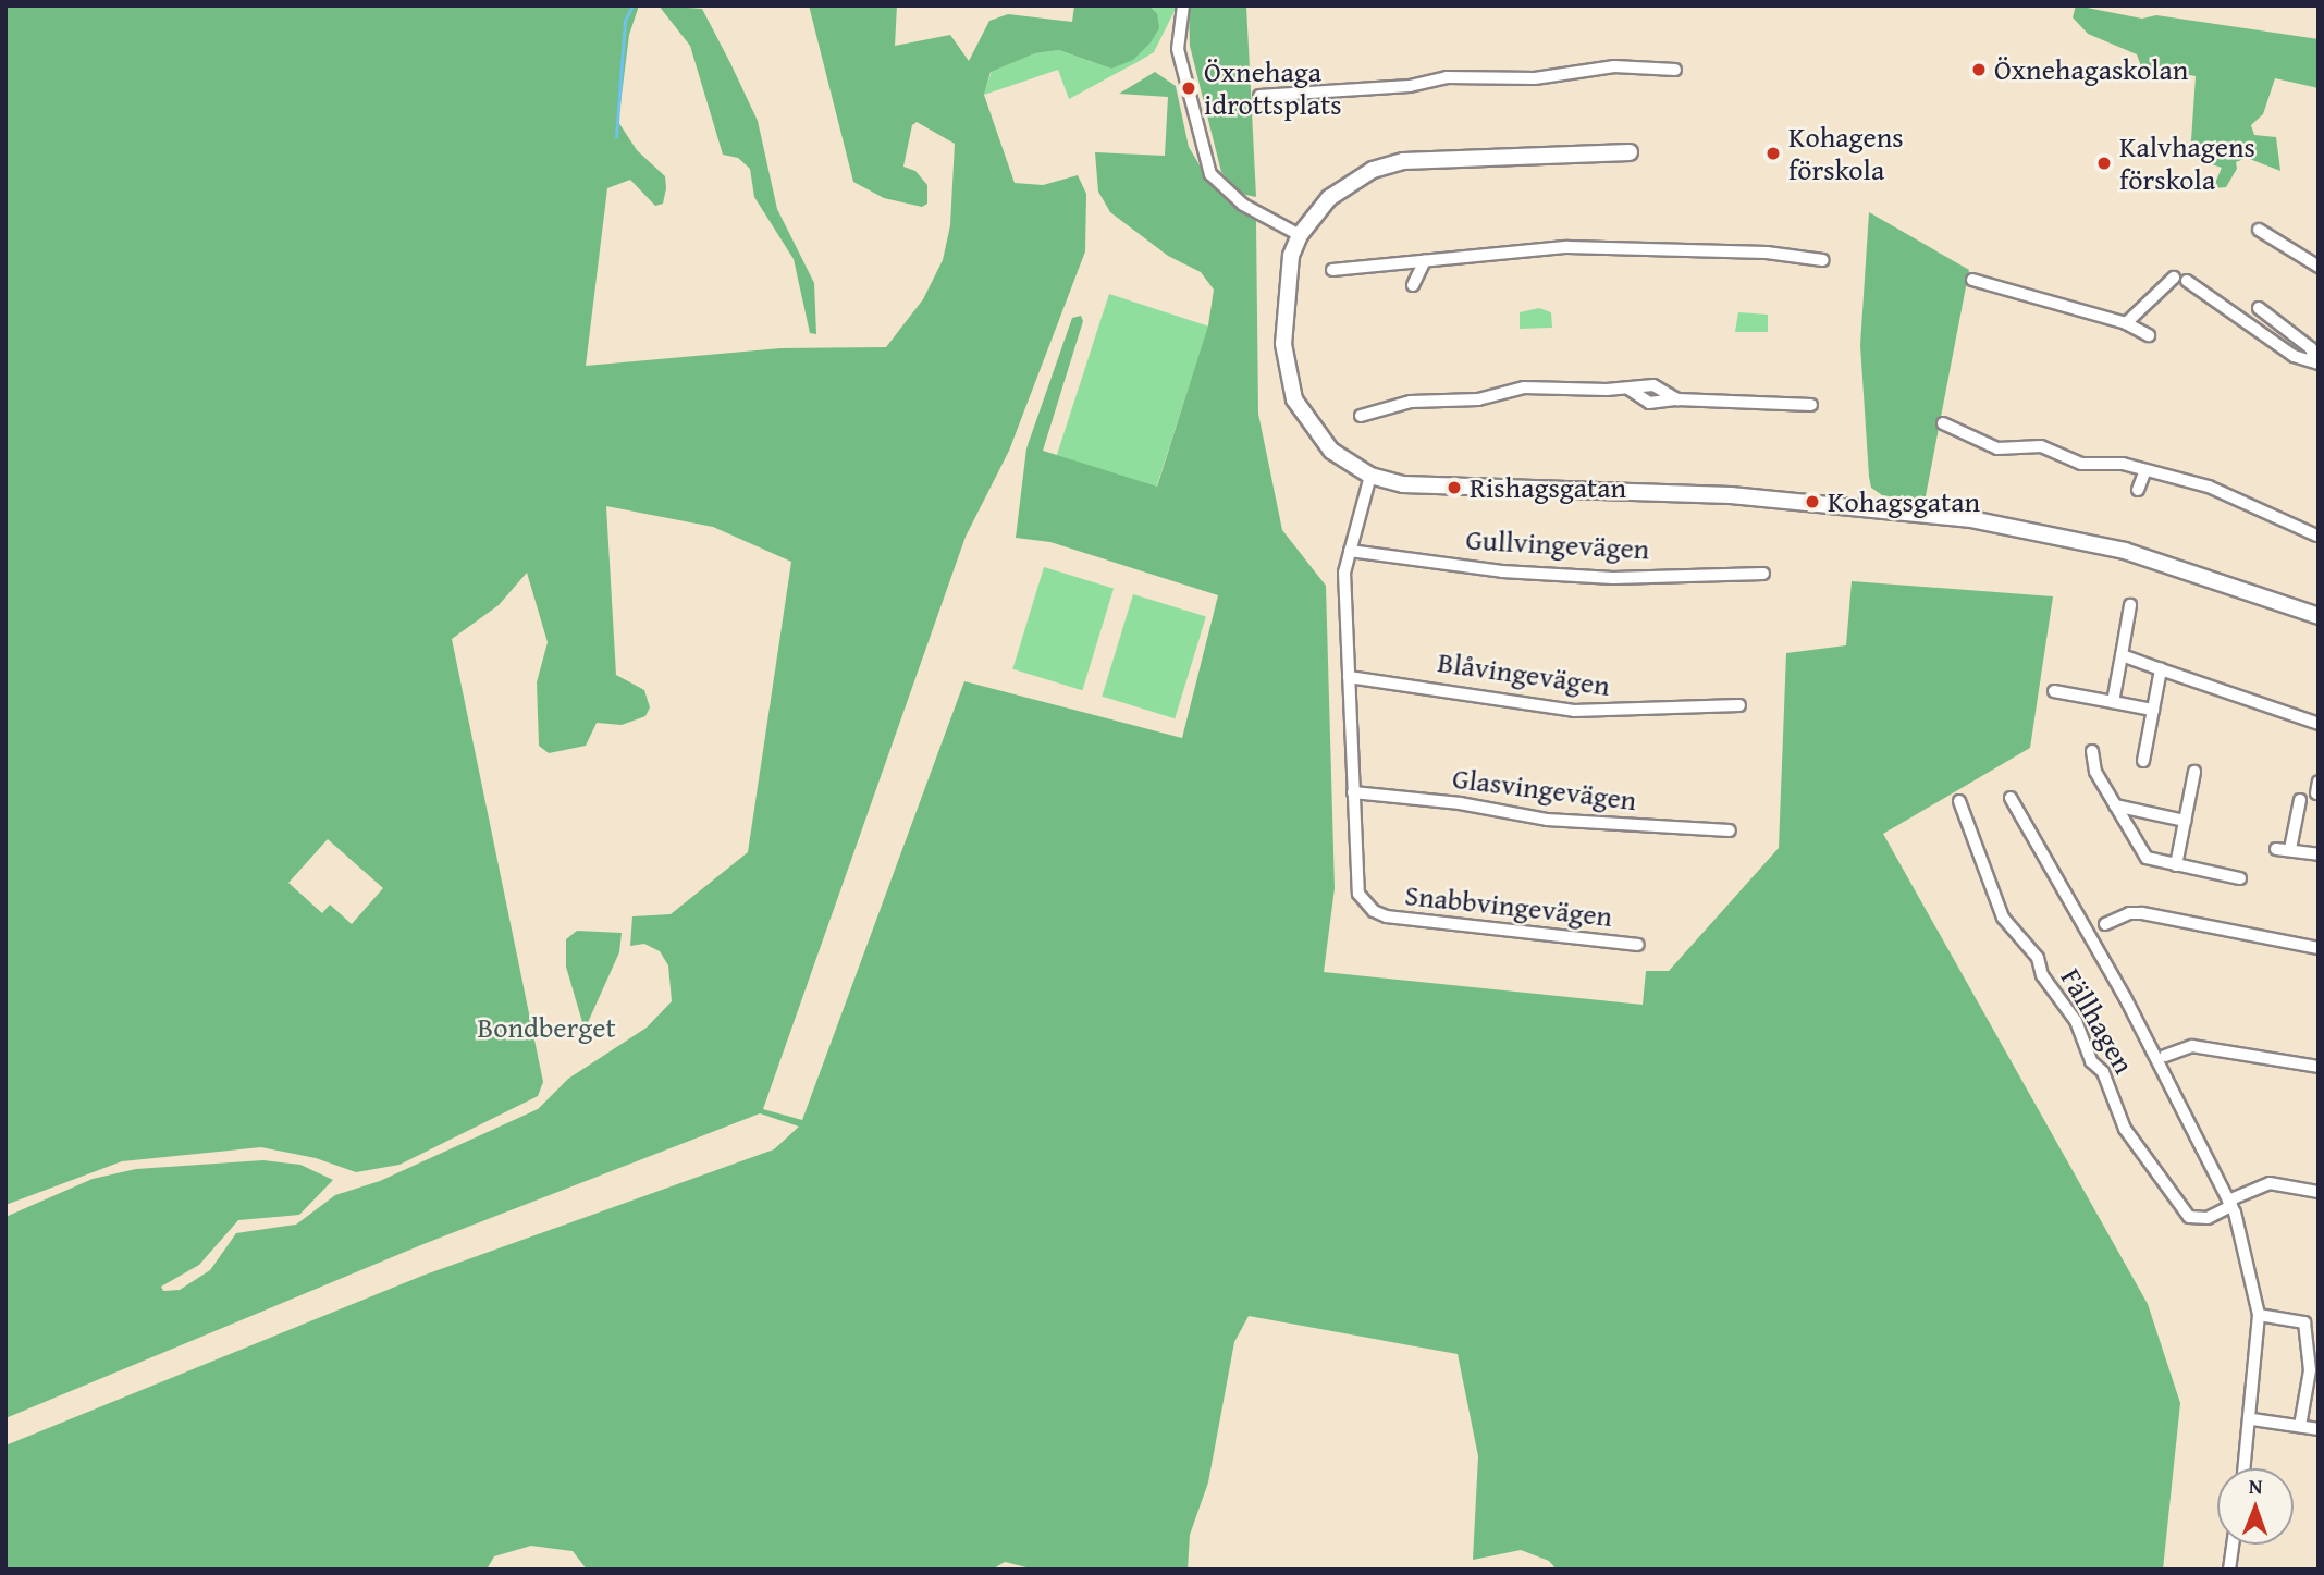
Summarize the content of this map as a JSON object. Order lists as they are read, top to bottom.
{
  "streets": {
    "street": [
      "Gullvingevägen",
      "Blåvingevägen",
      "Glasvingevägen",
      "Snabbvingevägen",
      "Fällhagen"
    ]
  },
  "crossings": [
    ["Glasvingevägen", "Snabbvingevägen"]
  ],
  "parks": ["Bondberget"],
  "places": [
    "Öxnehagaskolan",
    "Öxnehaga idrottsplats",
    "Kohagens förskola",
    "Kalvhagens förskola",
    "Rishagsgatan",
    "Kohagsgatan"
  ],
  "north": "top"
}
